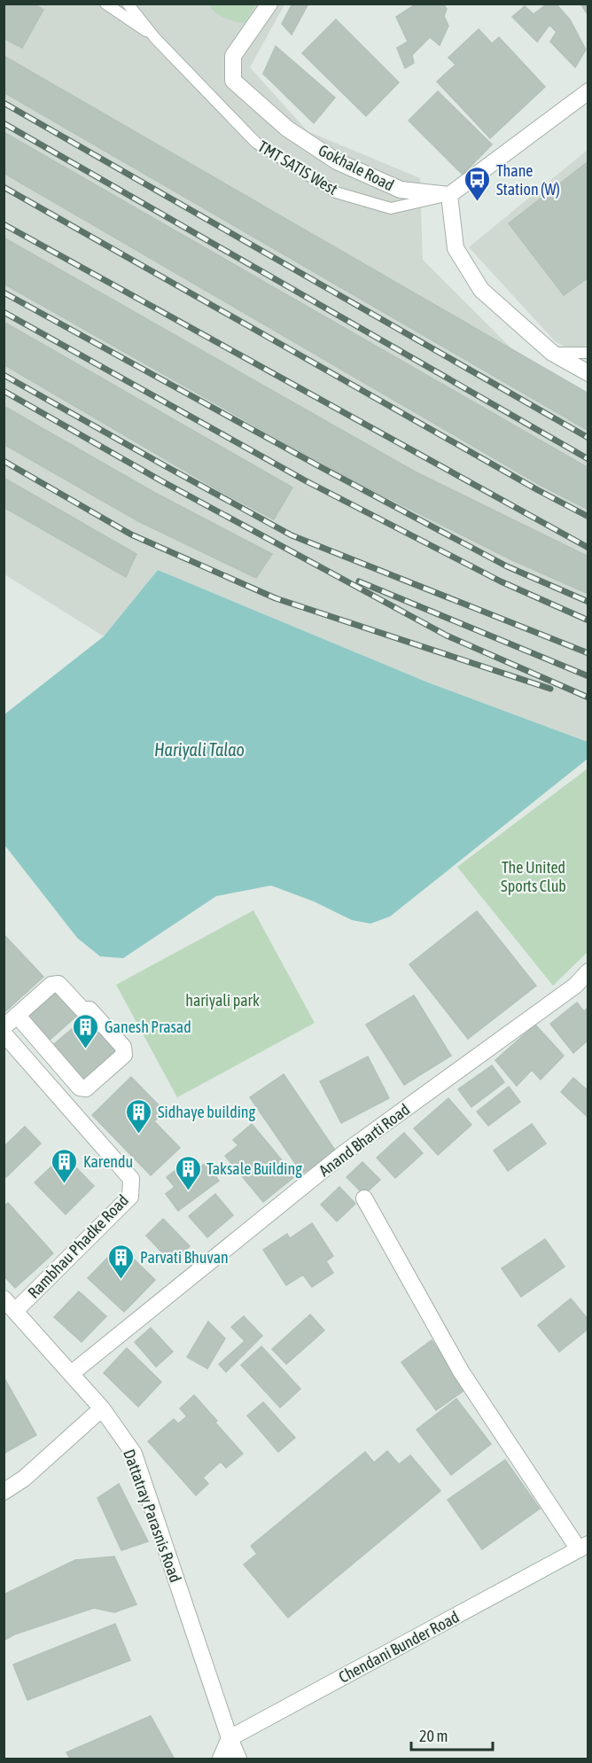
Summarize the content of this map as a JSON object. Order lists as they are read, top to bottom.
{
  "streets": {
    "street": [
      "Gokhale Road",
      "Anand Bharti Road",
      "Rambhau Phadke Road",
      "Dattatray Parasnis Road",
      "Chendani Bunder Road"
    ],
    "lane": ["TMT SATIS West"]
  },
  "crossings": [
    ["TMT SATIS West", "Gokhale Road"],
    ["Anand Bharti Road", "Dattatray Parasnis Road"],
    ["Rambhau Phadke Road", "Dattatray Parasnis Road"],
    ["Dattatray Parasnis Road", "Chendani Bunder Road"]
  ],
  "water": ["Hariyali Talao"],
  "parks": ["The United Sports Club", "hariyali park"],
  "places": {
    "bus stop": ["Thane Station (W)"],
    "building": [
      "Ganesh Prasad",
      "Sidhaye building",
      "Karendu",
      "Taksale Building",
      "Parvati Bhuvan"
    ]
  },
  "scale_bar": "20 m"
}
